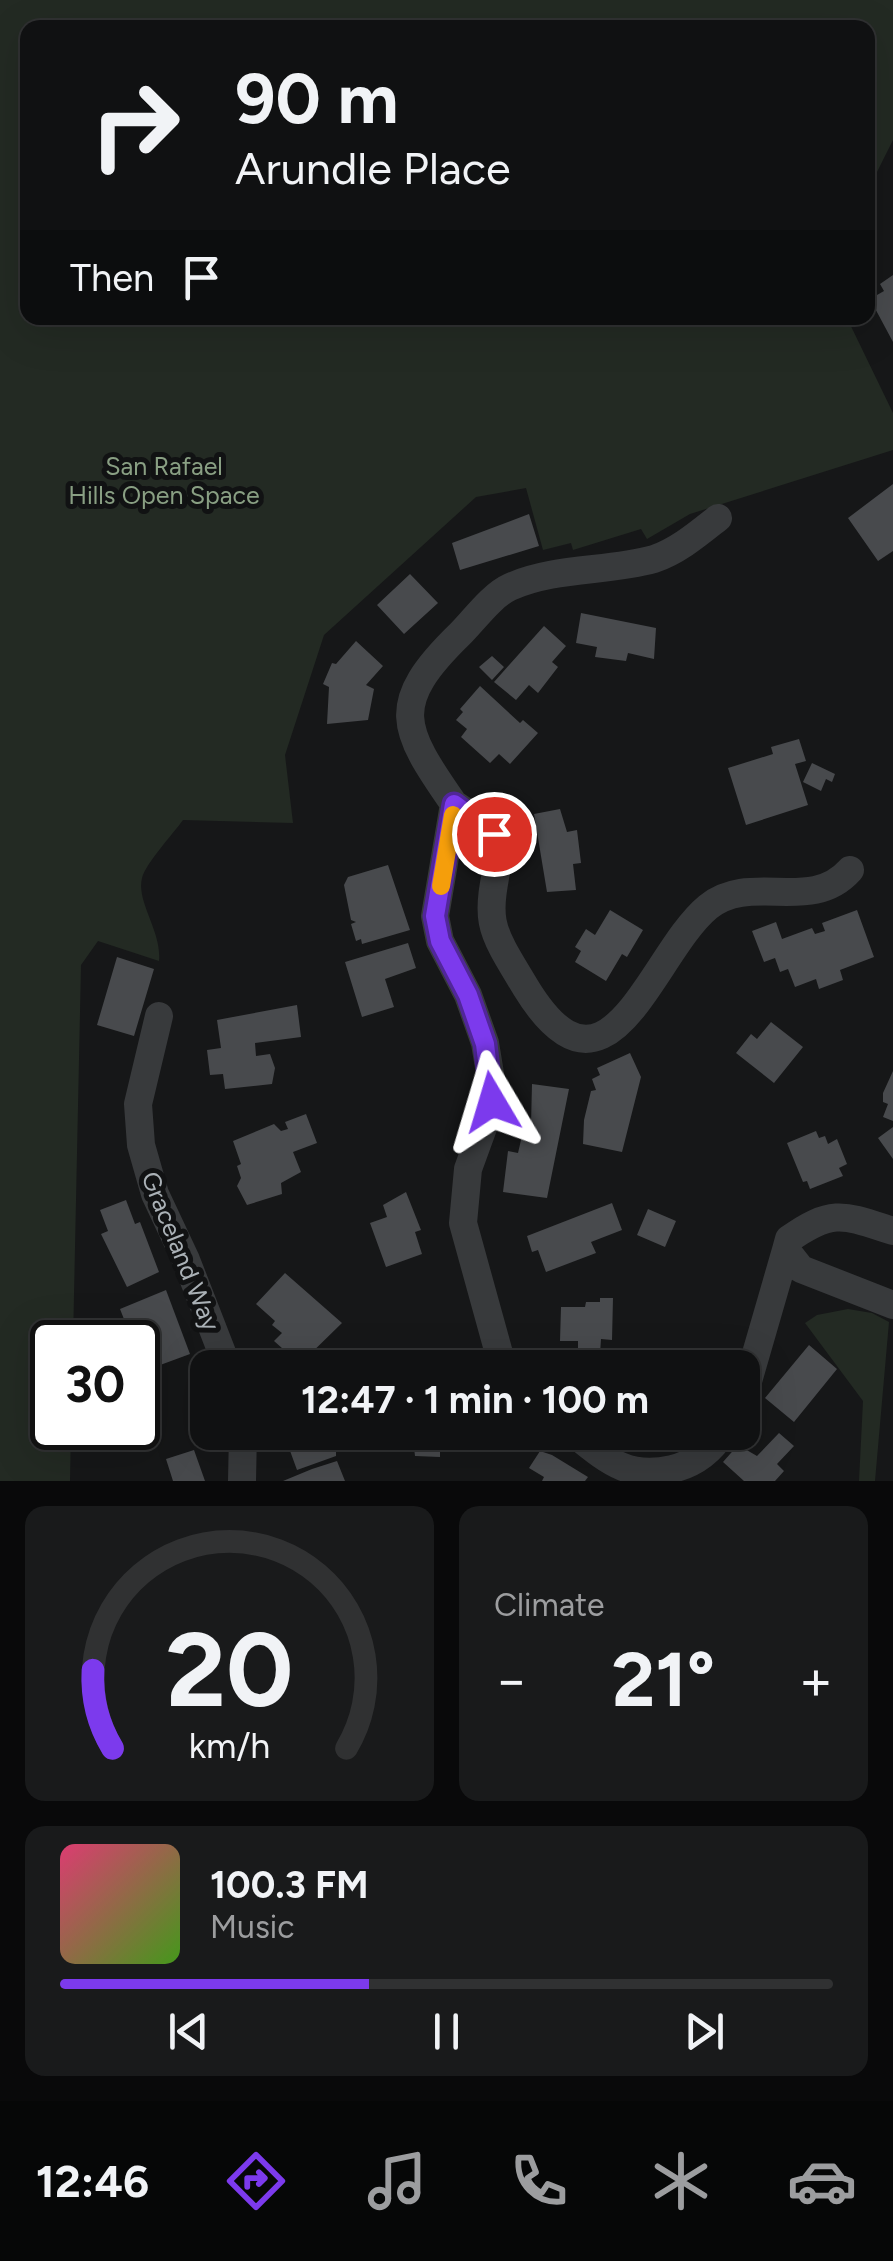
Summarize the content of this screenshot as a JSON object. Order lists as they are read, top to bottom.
{
  "streets": {
    "street": ["Graceland Way"]
  },
  "parks": ["San Rafael Hills Open Space"],
  "page": {
    "turn": ["90 m", "Arundle Place"],
    "then": "Then",
    "limit": "30",
    "trip": "12:47 · 1 min · 100 m",
    "tile": "Climate",
    "heat": ["−", "21°", "+"],
    "song": ["100.3 FM", "Music"],
    "tabs": "12:46",
    "gauge": ["20", "km/h"]
  }
}
